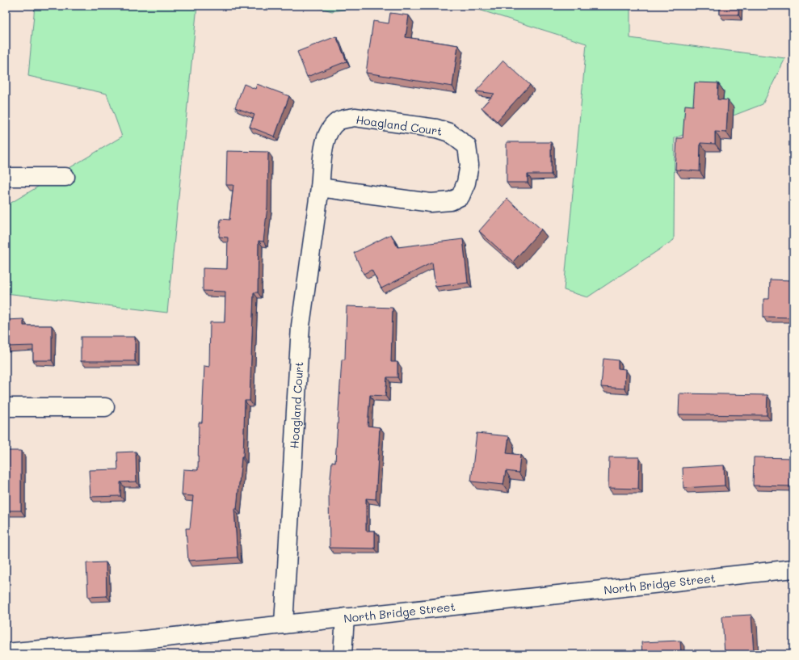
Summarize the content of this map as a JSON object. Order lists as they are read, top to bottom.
{
  "streets": {
    "street": ["Hoagland Court", "North Bridge Street"]
  },
  "crossings": [
    ["Hoagland Court", "North Bridge Street"]
  ]
}
